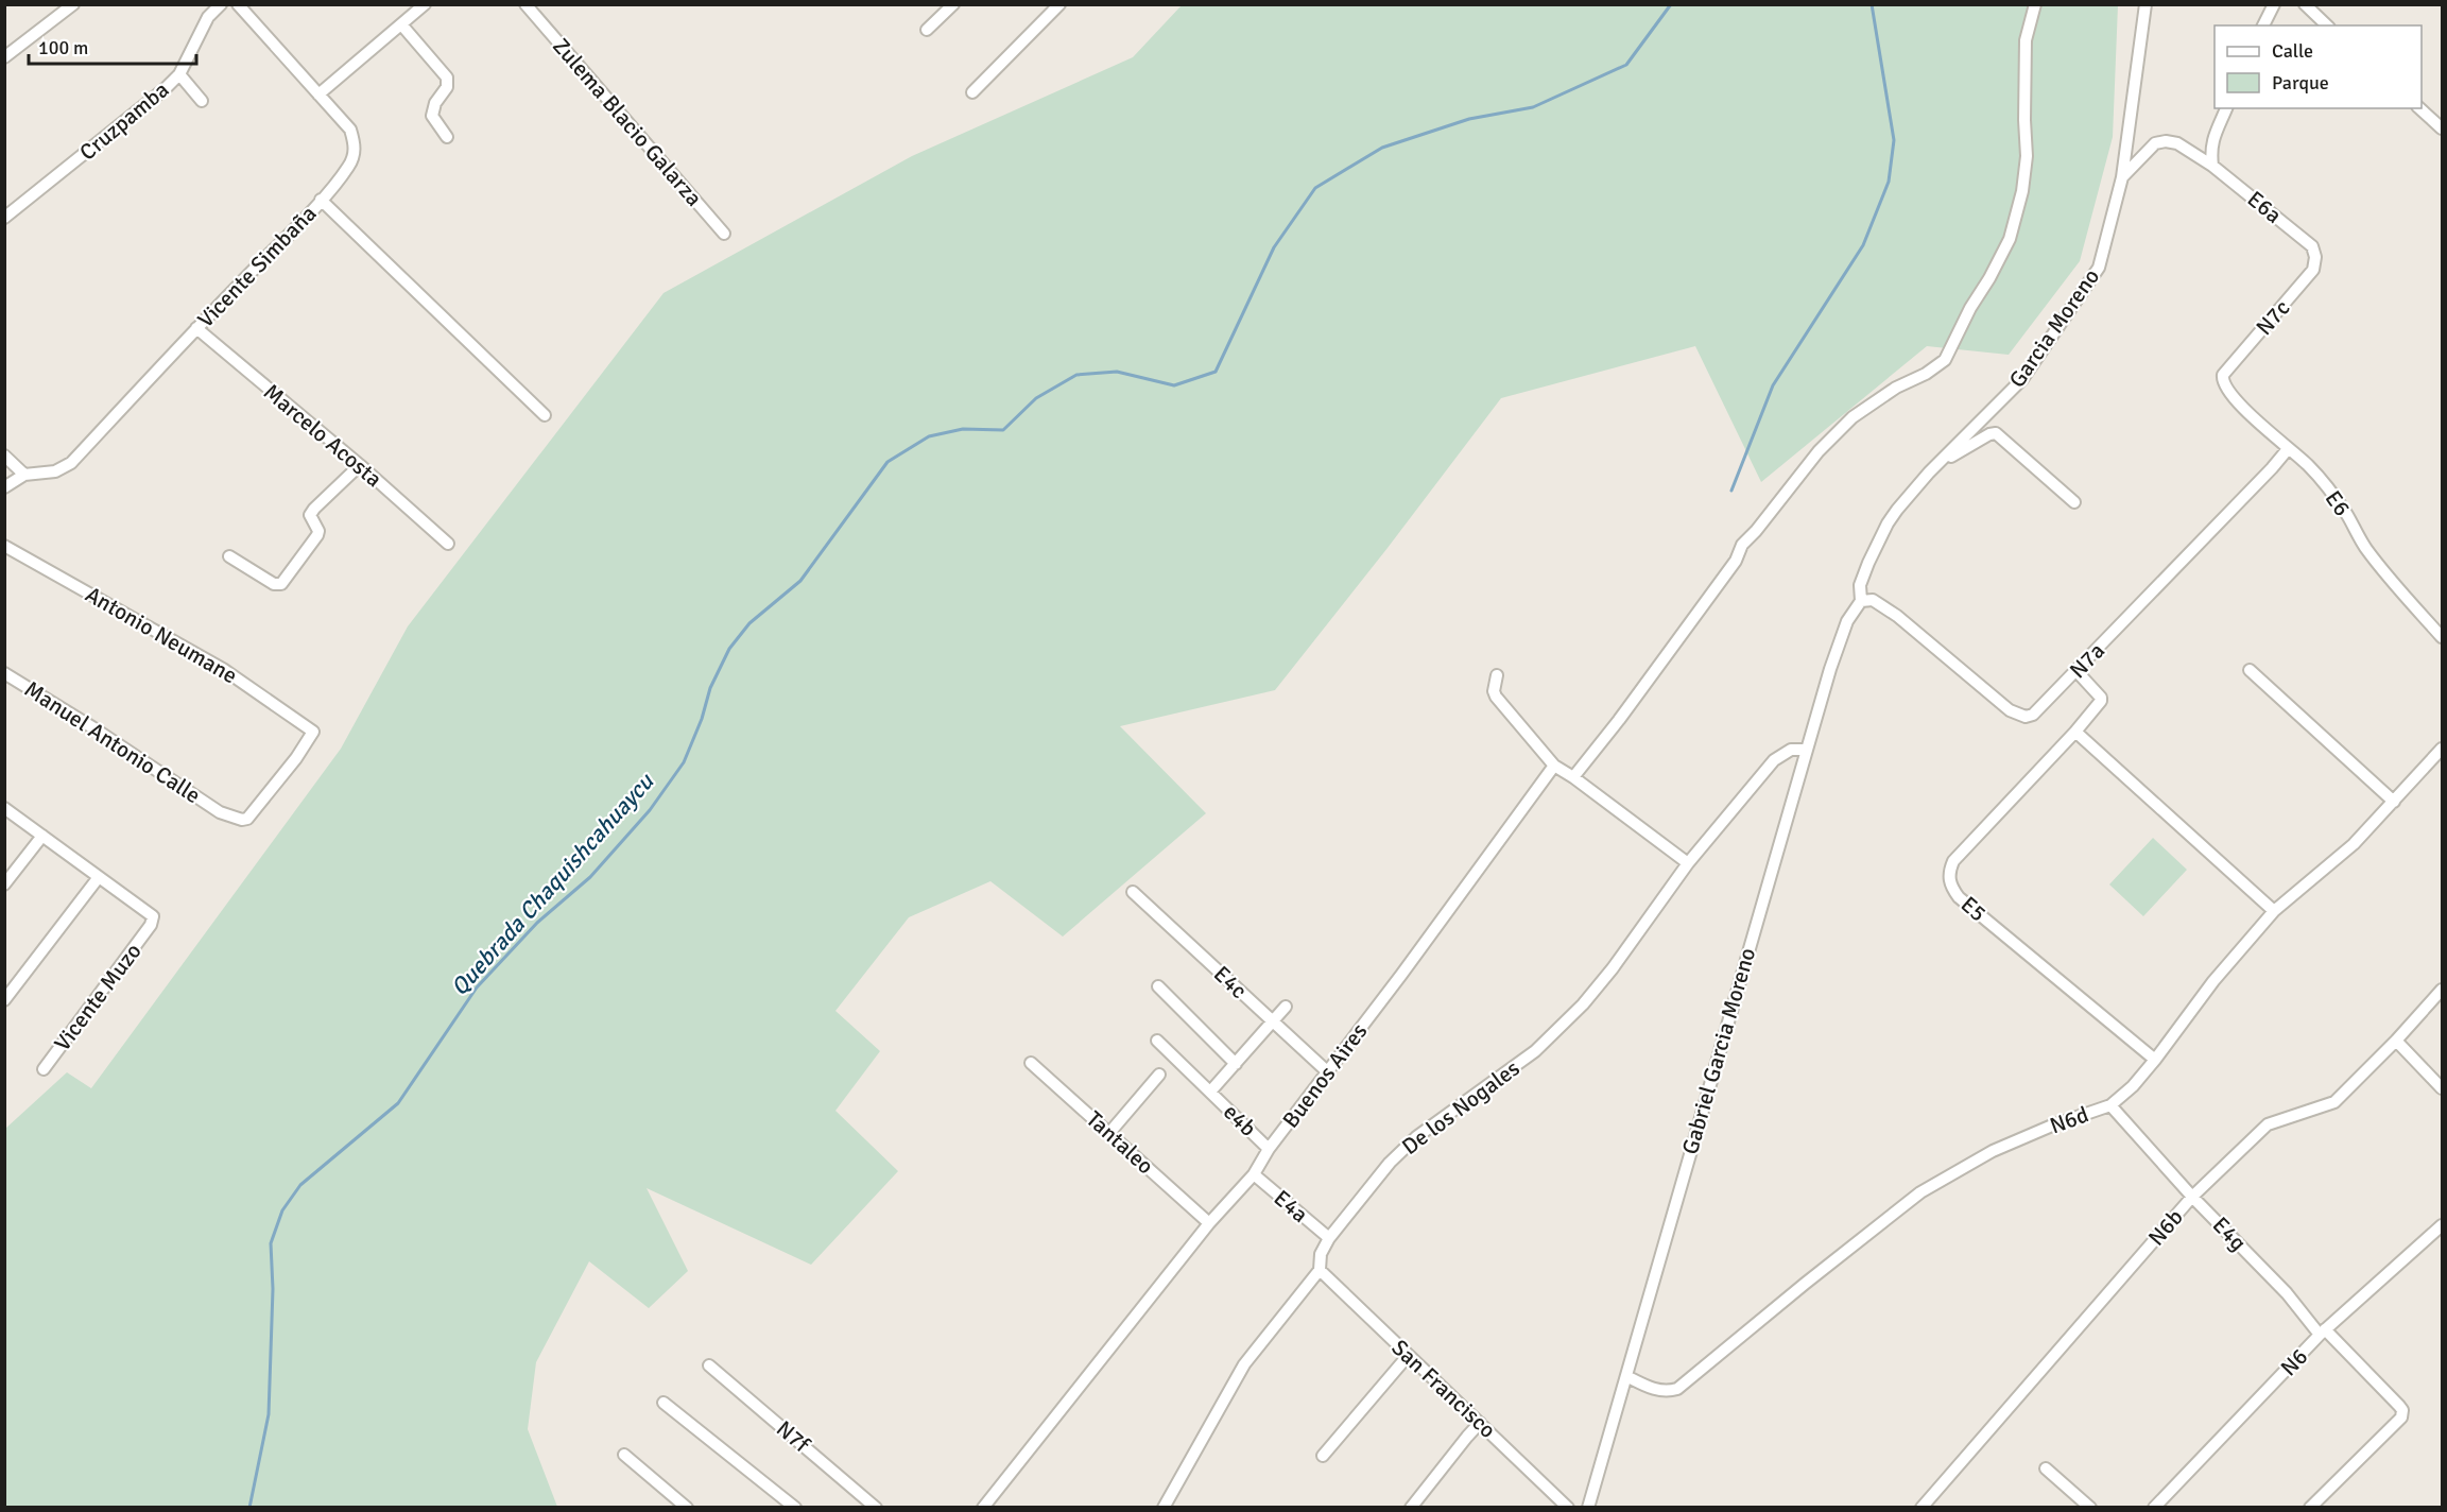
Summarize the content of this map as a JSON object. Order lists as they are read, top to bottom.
{
  "streets": {
    "street": [
      "Cruzpamba",
      "Zulema Blacio Galarza",
      "E6a",
      "Vicente Simbaña",
      "N7c",
      "Garcia Moreno",
      "Marcelo Acosta",
      "E6",
      "Antonio Neumane",
      "N7a",
      "Manuel Antonio Calle",
      "E5",
      "E4c",
      "Vicente Muzo",
      "Gabriel Garcia Moreno",
      "Buenos Aires",
      "De los Nogales",
      "e4b",
      "N6d",
      "Tantaleo",
      "E4a",
      "N6b",
      "E4g",
      "N6",
      "San Francisco",
      "N7f"
    ]
  },
  "crossings": [
    ["E6a", "N7c"],
    ["E6a", "Garcia Moreno"],
    ["Vicente Simbaña", "Marcelo Acosta"],
    ["N7c", "E6"],
    ["Garcia Moreno", "N7a"],
    ["Garcia Moreno", "Gabriel Garcia Moreno"],
    ["E6", "N7a"],
    ["Antonio Neumane", "Manuel Antonio Calle"],
    ["N7a", "E5"],
    ["N7a", "Gabriel Garcia Moreno"],
    ["E5", "N6d"],
    ["E4c", "Buenos Aires"],
    ["Gabriel Garcia Moreno", "De los Nogales"],
    ["Gabriel Garcia Moreno", "N6d"],
    ["Buenos Aires", "e4b"],
    ["Buenos Aires", "Tantaleo"],
    ["Buenos Aires", "E4a"],
    ["De los Nogales", "E4a"],
    ["De los Nogales", "San Francisco"],
    ["N6d", "E4g"],
    ["N6b", "E4g"],
    ["E4g", "N6"]
  ],
  "water": ["Quebrada Chaquishcahuaycu"],
  "legend": ["Calle", "Parque"],
  "scale_bar": "100 m"
}
